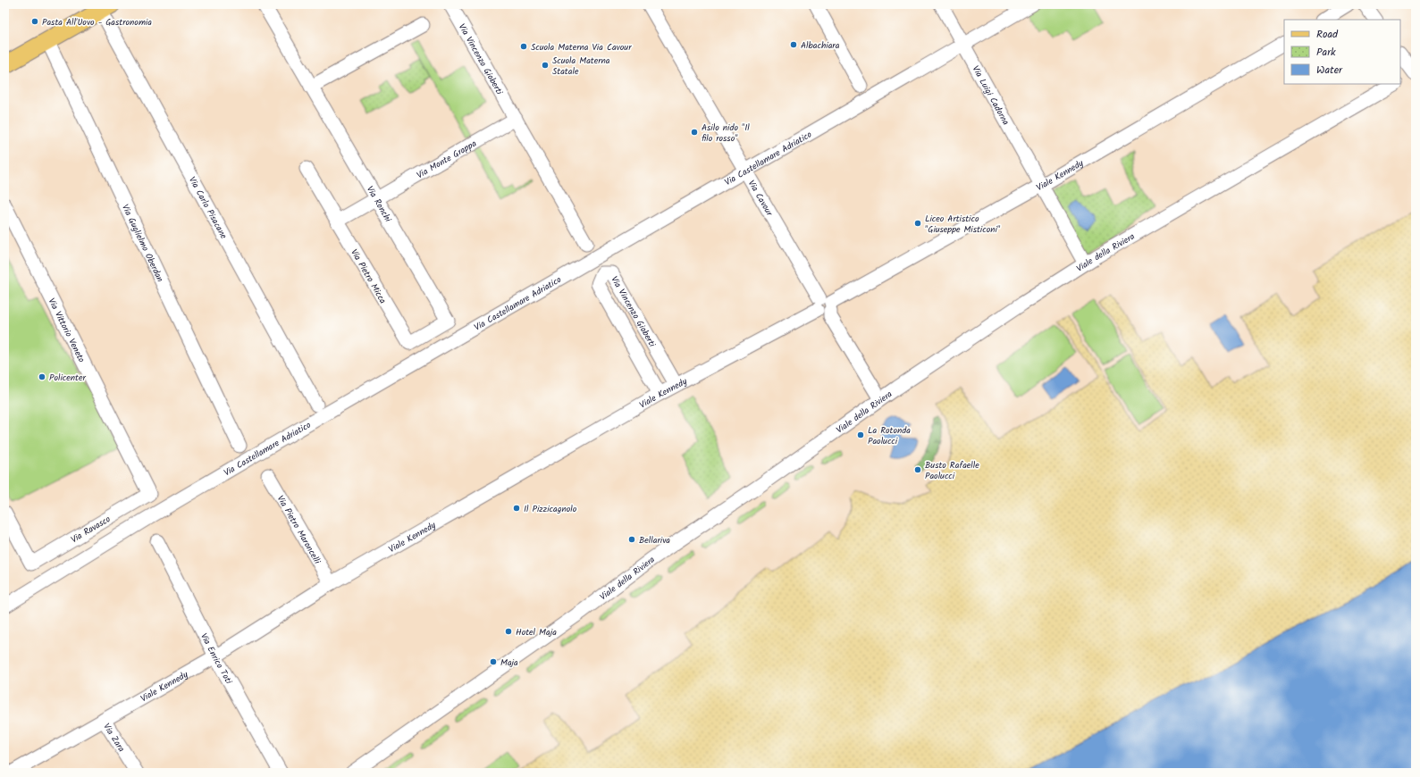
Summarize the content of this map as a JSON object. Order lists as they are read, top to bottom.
{
  "streets": {
    "street": [
      "Via Vincenzo Gioberti",
      "Via Luigi Cadorna",
      "Via Castellamare Adriatico",
      "Via Monte Grappa",
      "Viale Kennedy",
      "Via Cavour",
      "Via Ronchi",
      "Via Carlo Pisacane",
      "Via Guglielmo Oberdan",
      "Viale della Riviera",
      "Via Pietro Micca",
      "Via Vittorio Veneto",
      "Via Ravasco",
      "Via Pietro Maroncelli",
      "Via Enrico Toti",
      "Via Zara"
    ]
  },
  "crossings": [
    ["Via Vincenzo Gioberti", "Via Monte Grappa"],
    ["Via Vincenzo Gioberti", "Viale Kennedy"],
    ["Via Luigi Cadorna", "Via Castellamare Adriatico"],
    ["Via Luigi Cadorna", "Viale Kennedy"],
    ["Via Luigi Cadorna", "Viale della Riviera"],
    ["Via Castellamare Adriatico", "Via Cavour"],
    ["Via Monte Grappa", "Via Ronchi"],
    ["Via Monte Grappa", "Via Pietro Micca"],
    ["Viale Kennedy", "Via Cavour"],
    ["Viale Kennedy", "Via Pietro Maroncelli"],
    ["Viale Kennedy", "Via Enrico Toti"],
    ["Viale Kennedy", "Via Zara"],
    ["Via Cavour", "Viale della Riviera"],
    ["Via Ronchi", "Via Pietro Micca"],
    ["Via Vittorio Veneto", "Via Ravasco"]
  ],
  "places": [
    "Pasta All'Uovo - Gastronomia",
    "Albachiara",
    "Scuola Materna Via Cavour",
    "Scuola Materna Statale",
    "Asilo nido \"Il filo rosso\"",
    "Liceo Artistico \"Giuseppe Misticoni\"",
    "Policenter",
    "La Rotonda Paolucci",
    "Busto Rafaelle Paolucci",
    "Il Pizzicagnolo",
    "Bellariva",
    "Hotel Maja",
    "Maja"
  ],
  "legend": ["Road", "Park", "Water"]
}
